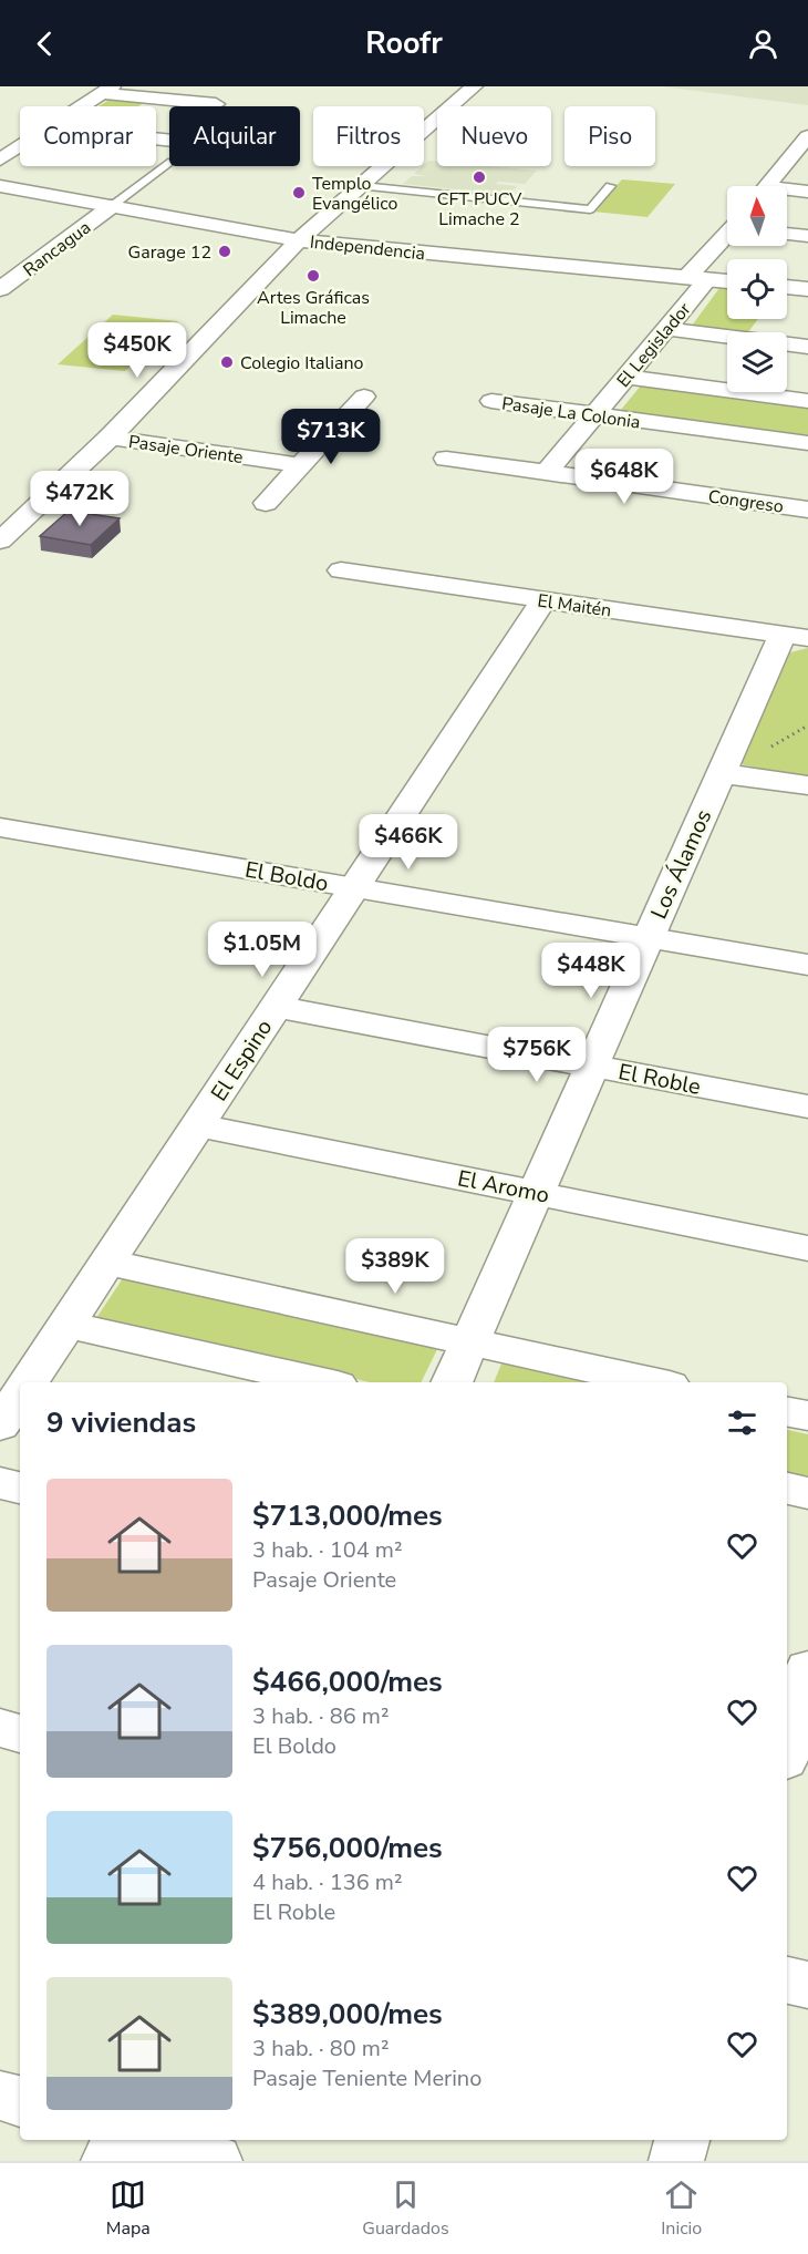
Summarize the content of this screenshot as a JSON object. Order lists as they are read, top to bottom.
{
  "streets": {
    "street": [
      "Independencia",
      "Rancagua",
      "El Legislador",
      "Pasaje La Colonia",
      "Pasaje Oriente",
      "Congreso",
      "El Maitén",
      "Los Álamos",
      "El Boldo",
      "El Espino",
      "El Roble",
      "El Aromo"
    ]
  },
  "crossings": [
    ["Independencia", "Rancagua"],
    ["Independencia", "El Legislador"],
    ["El Legislador", "Pasaje La Colonia"],
    ["El Legislador", "Congreso"],
    ["El Maitén", "Los Álamos"],
    ["El Maitén", "El Espino"],
    ["Los Álamos", "El Boldo"],
    ["Los Álamos", "El Roble"],
    ["Los Álamos", "El Aromo"],
    ["El Boldo", "El Espino"],
    ["El Espino", "El Roble"],
    ["El Espino", "El Aromo"]
  ],
  "places": [
    "CFT PUCV Limache 2",
    "Templo Evangélico",
    "Garage 12",
    "Artes Gráficas Limache",
    "Colegio Italiano"
  ],
  "north": "top",
  "page": {
    "header": "Roofr",
    "chip": [
      "Comprar",
      "Alquilar",
      "Filtros",
      "Nuevo",
      "Piso"
    ],
    "price": [
      "$450K",
      "$713K",
      "$648K",
      "$472K",
      "$466K",
      "$1.05M",
      "$448K",
      "$756K",
      "$389K"
    ],
    "heading": "9 viviendas",
    "list": [
      {
        "name": "$713,000/mes",
        "note": "3 hab. · 104 m² · Pasaje Oriente"
      },
      {
        "name": "$466,000/mes",
        "note": "3 hab. · 86 m² · El Boldo"
      },
      {
        "name": "$756,000/mes",
        "note": "4 hab. · 136 m² · El Roble"
      },
      {
        "name": "$389,000/mes",
        "note": "3 hab. · 80 m² · Pasaje Teniente Merino"
      }
    ],
    "tabs": ["Mapa", "Guardados", "Inicio"]
  }
}
